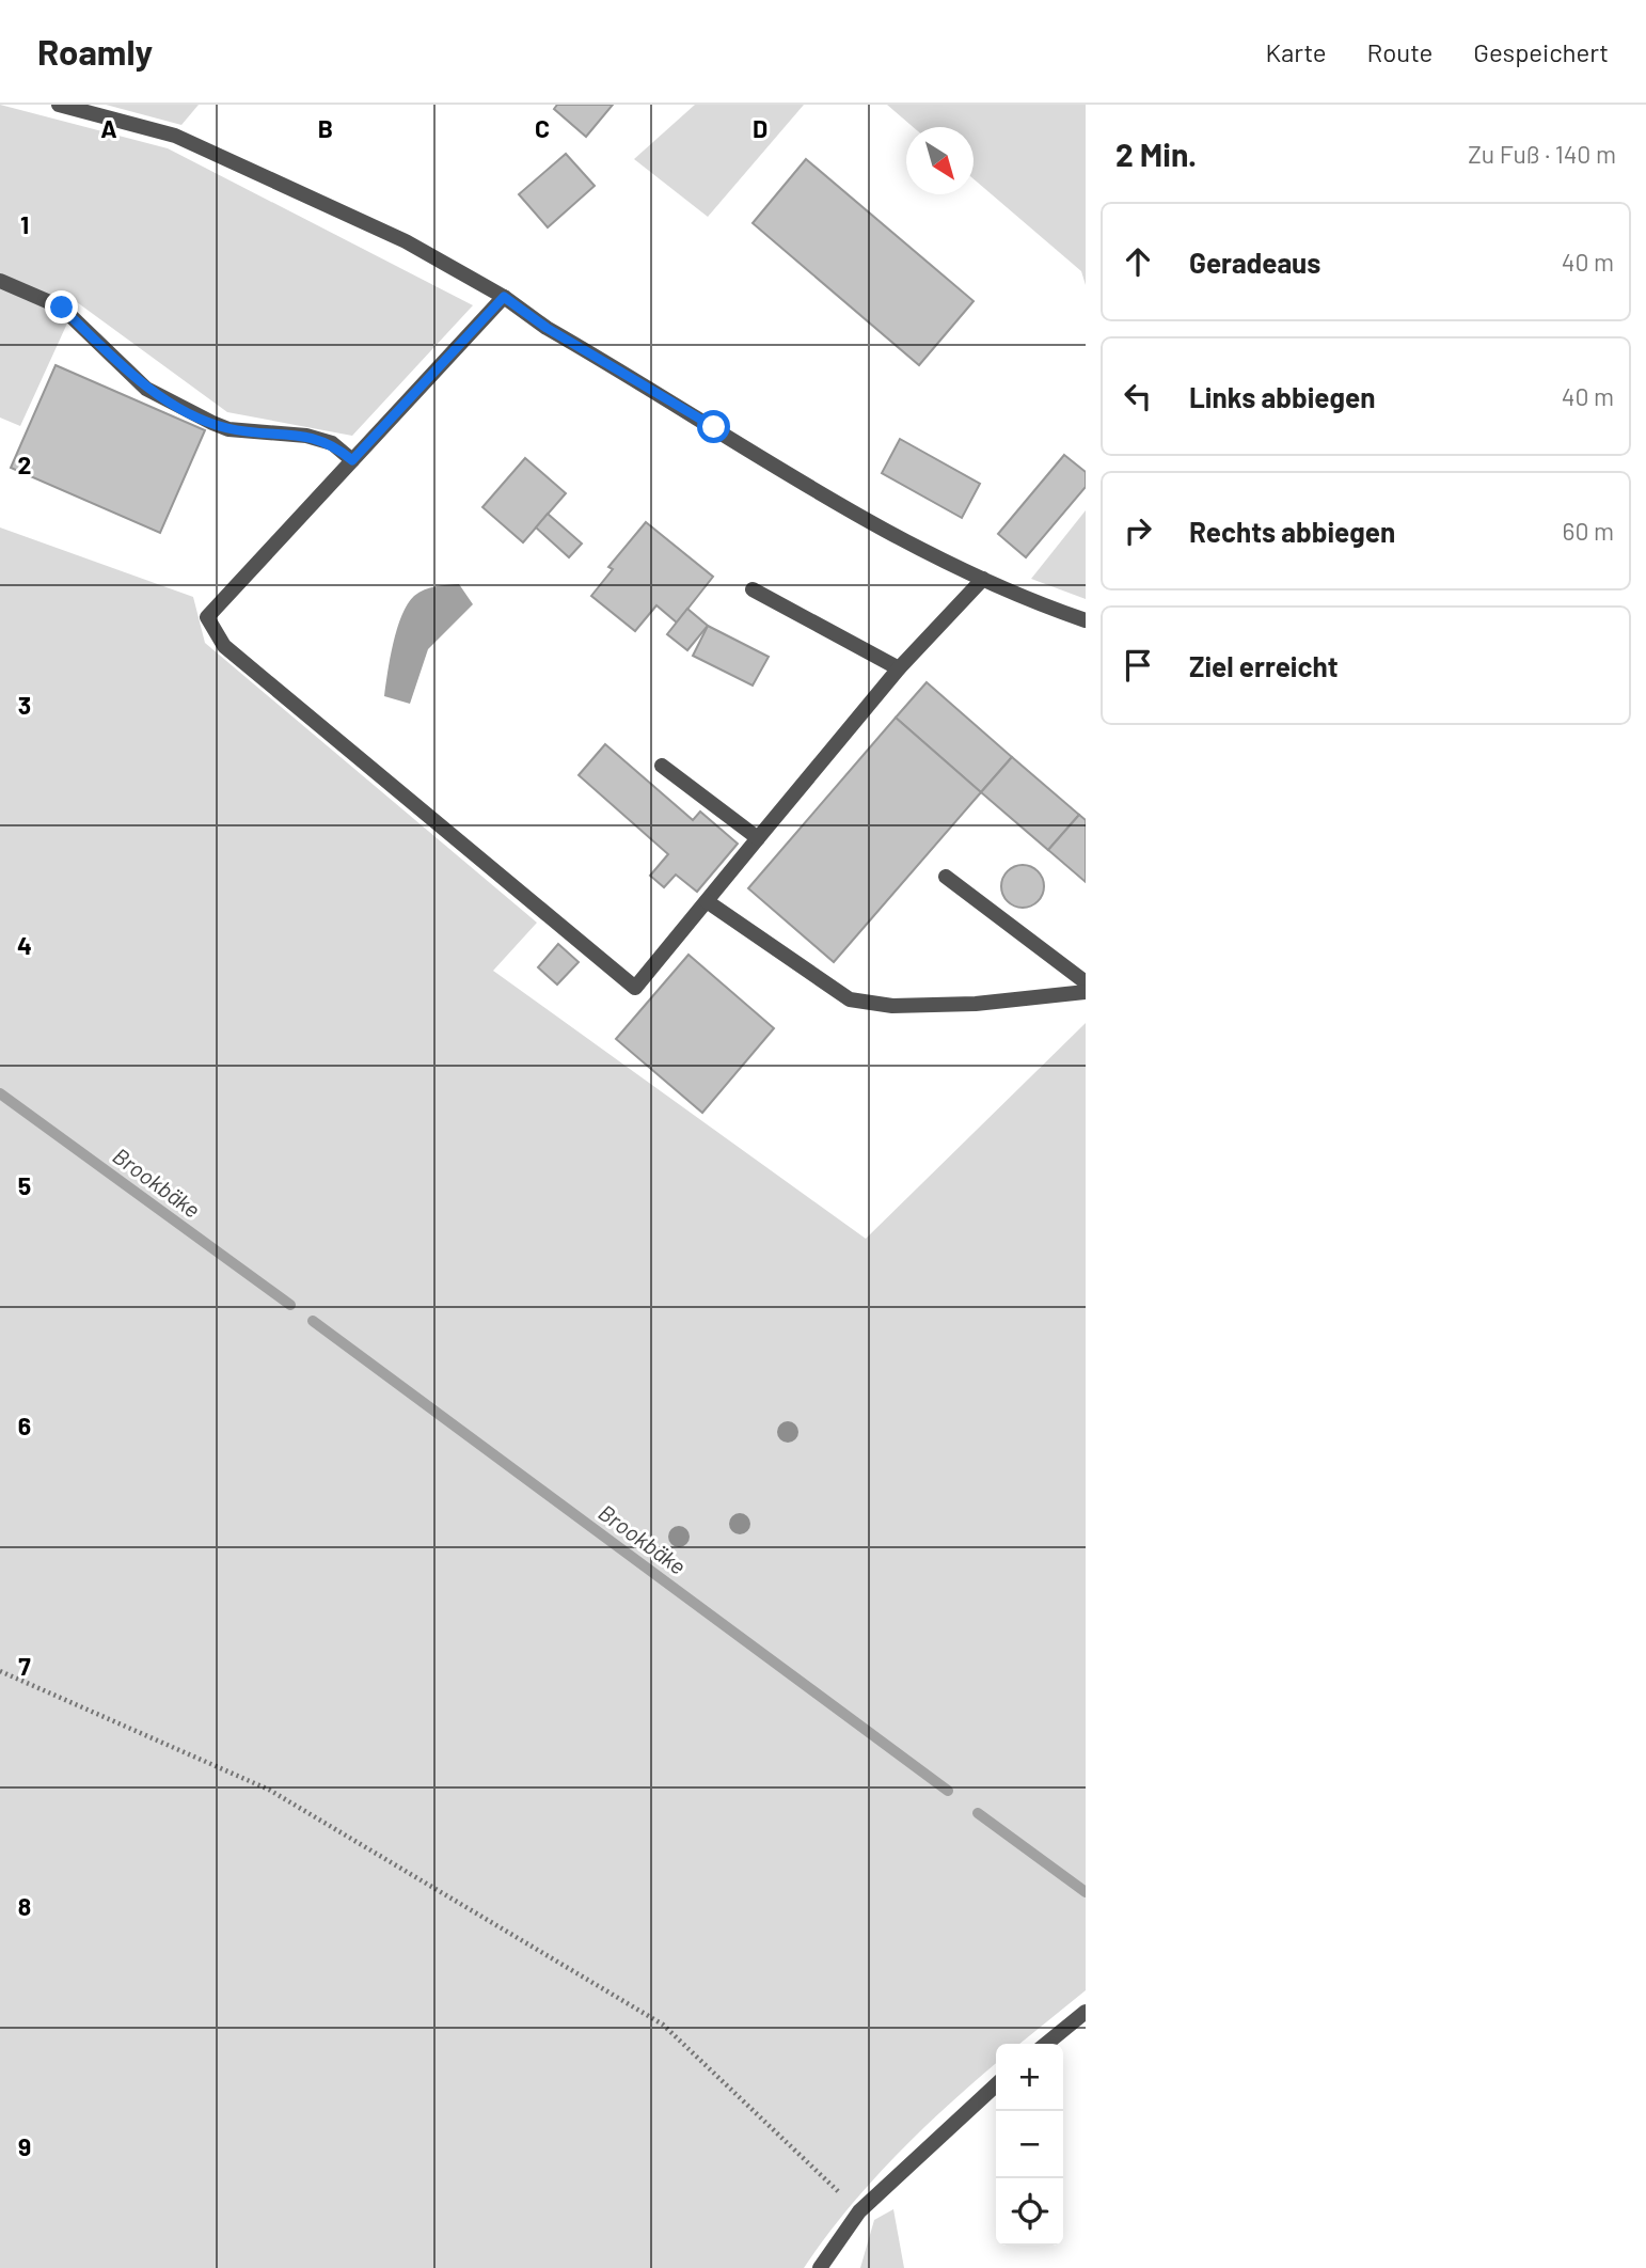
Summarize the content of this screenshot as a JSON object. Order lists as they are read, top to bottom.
{
  "water": ["Brookbäke"],
  "north": "bottom right",
  "page": {
    "header": "Roamly",
    "nav": ["Karte", "Route", "Gespeichert"],
    "heading": ["2 Min.", "Zu Fuß · 140 m"],
    "list": [
      ["Geradeaus", "40 m"],
      ["Links abbiegen", "40 m"],
      ["Rechts abbiegen", "60 m"],
      "Ziel erreicht"
    ],
    "map_buttons": ["+", "−"]
  },
  "grid": {
    "columns": [
      "A",
      "B",
      "C",
      "D"
    ],
    "rows": [
      "1",
      "2",
      "3",
      "4",
      "5",
      "6",
      "7",
      "8",
      "9"
    ]
  }
}
